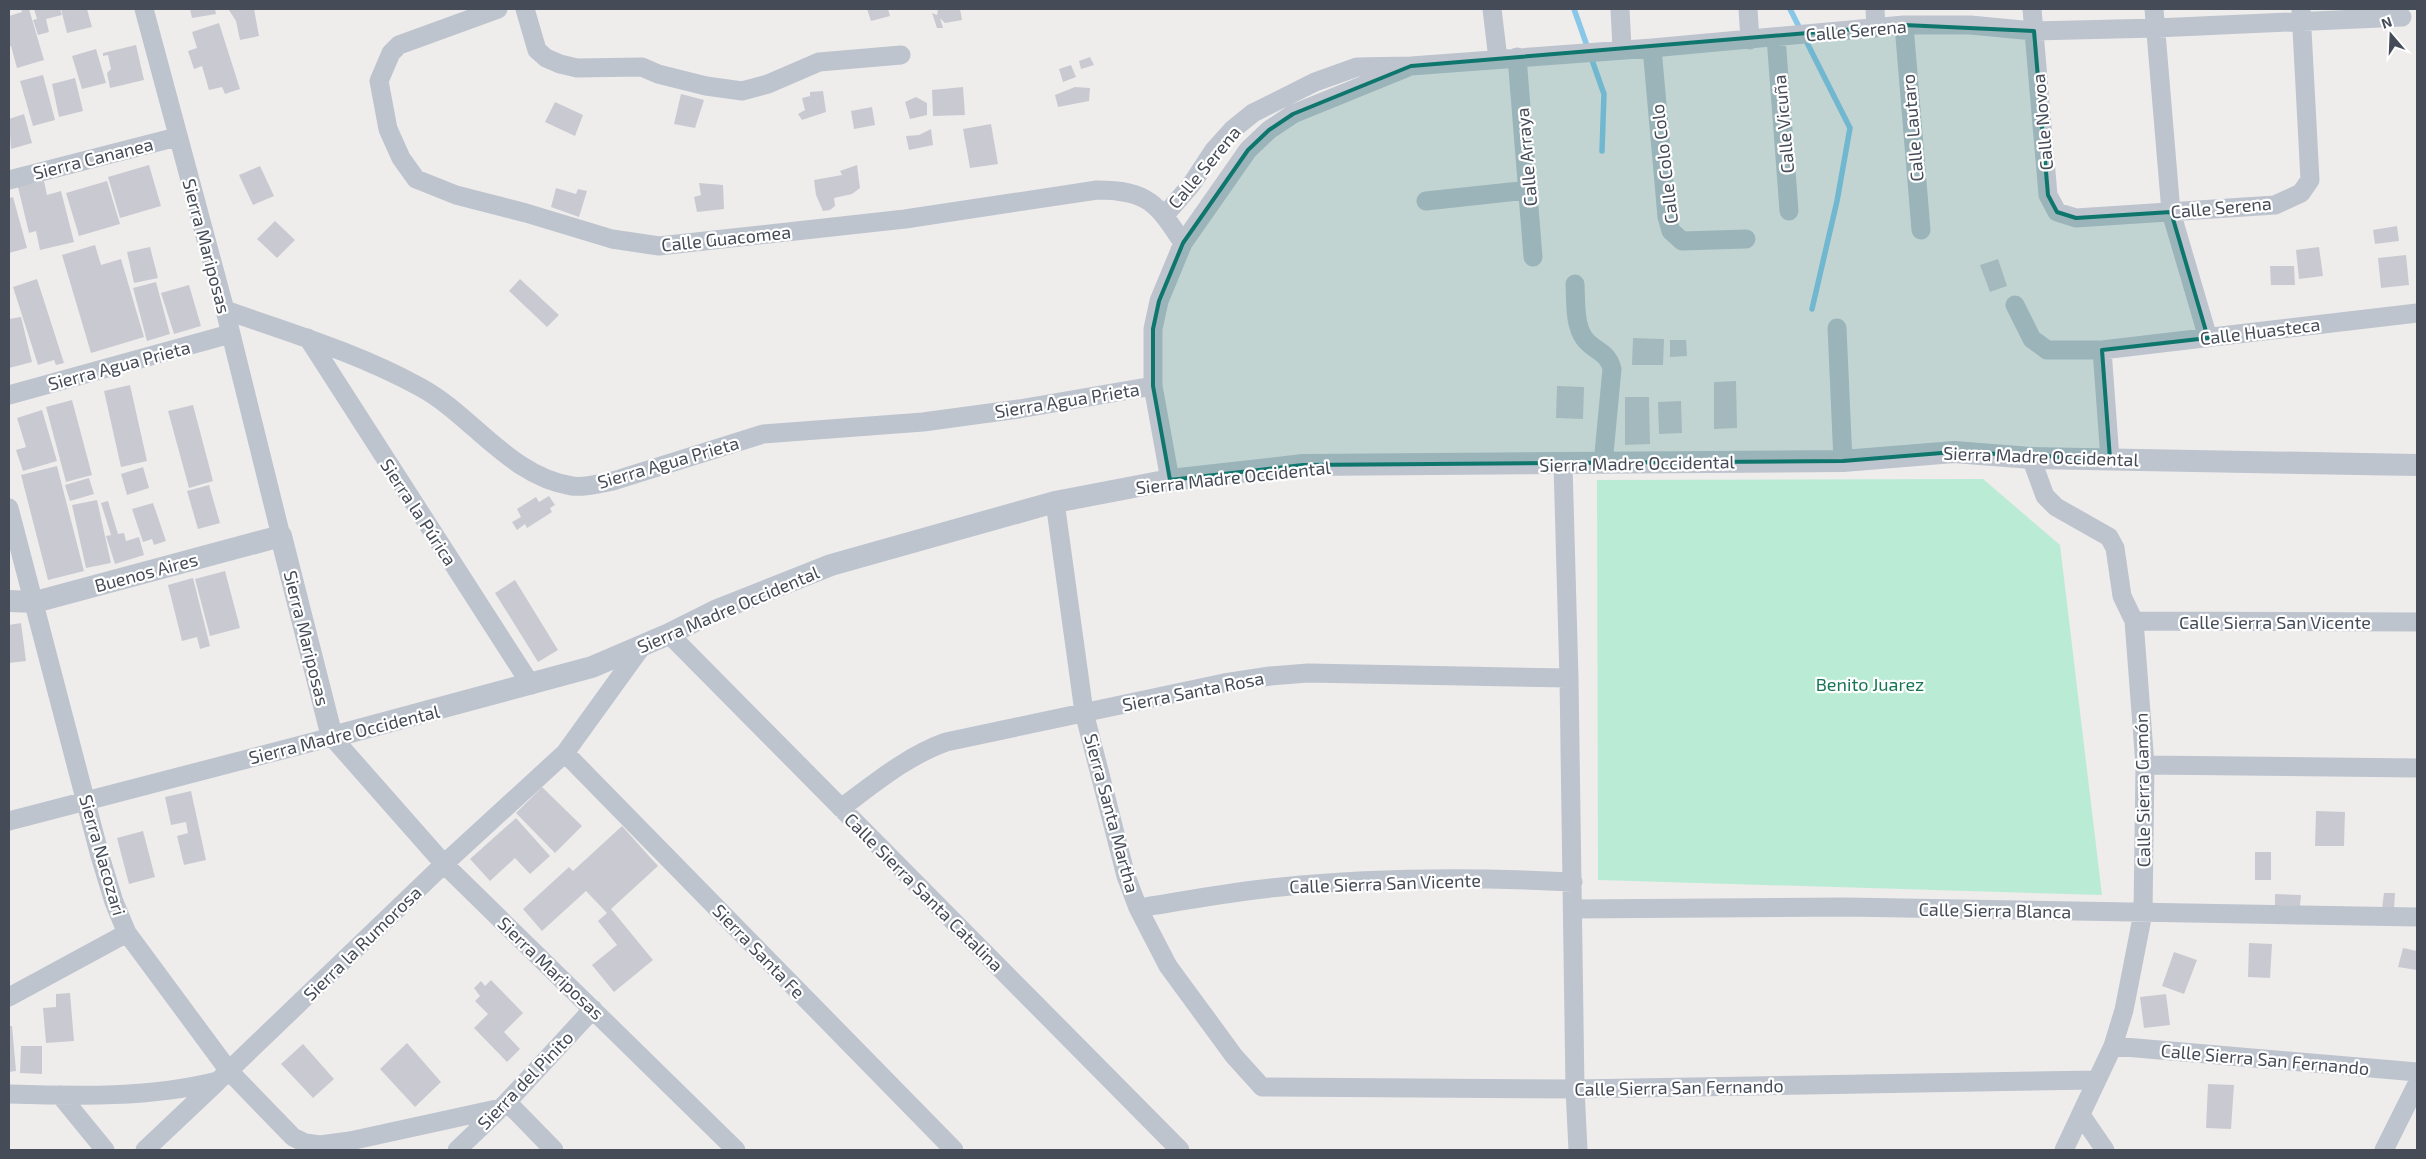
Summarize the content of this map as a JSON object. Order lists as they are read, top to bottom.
{
  "streets": {
    "street": [
      "Calle Serena",
      "Calle Novoa",
      "Calle Vicuña",
      "Calle Lautaro",
      "Calle Arraya",
      "Sierra Cananea",
      "Calle Colo Colo",
      "Calle Guacomea",
      "Sierra Mariposas",
      "Calle Huasteca",
      "Sierra Agua Prieta",
      "Sierra Madre Occidental",
      "Sierra la Púrica",
      "Buenos Aires",
      "Calle Sierra San Vicente",
      "Sierra Santa Rosa",
      "Calle Sierra Gamón",
      "Sierra Santa Martha",
      "Sierra Nacozari",
      "Calle Sierra Santa Catalina",
      "Calle Sierra Blanca",
      "Sierra la Rumorosa",
      "Sierra Santa Fe",
      "Calle Sierra San Fernando",
      "Sierra del Pinito"
    ]
  },
  "crossings": [
    ["Calle Serena", "Calle Novoa"],
    ["Calle Serena", "Calle Vicuña"],
    ["Calle Serena", "Calle Lautaro"],
    ["Calle Serena", "Calle Arraya"],
    ["Calle Serena", "Calle Colo Colo"],
    ["Calle Serena", "Calle Guacomea"],
    ["Calle Serena", "Sierra Agua Prieta"],
    ["Calle Serena", "Sierra Madre Occidental"],
    ["Sierra Cananea", "Sierra Mariposas"],
    ["Sierra Mariposas", "Sierra Agua Prieta"],
    ["Sierra Mariposas", "Sierra Madre Occidental"],
    ["Sierra Mariposas", "Buenos Aires"],
    ["Sierra Mariposas", "Sierra la Rumorosa"],
    ["Sierra Mariposas", "Sierra del Pinito"],
    ["Sierra Agua Prieta", "Sierra la Púrica"],
    ["Sierra Madre Occidental", "Sierra la Púrica"],
    ["Sierra Madre Occidental", "Calle Sierra Gamón"],
    ["Sierra Madre Occidental", "Sierra Santa Martha"],
    ["Sierra Madre Occidental", "Sierra Nacozari"],
    ["Sierra Madre Occidental", "Calle Sierra Santa Catalina"],
    ["Sierra Madre Occidental", "Sierra la Rumorosa"],
    ["Buenos Aires", "Sierra Nacozari"],
    ["Calle Sierra San Vicente", "Calle Sierra Gamón"],
    ["Calle Sierra San Vicente", "Sierra Santa Martha"],
    ["Sierra Santa Rosa", "Sierra Santa Martha"],
    ["Sierra Santa Rosa", "Calle Sierra Santa Catalina"],
    ["Calle Sierra Gamón", "Calle Sierra Blanca"],
    ["Calle Sierra Gamón", "Calle Sierra San Fernando"],
    ["Sierra Santa Martha", "Calle Sierra San Fernando"],
    ["Sierra Nacozari", "Sierra la Rumorosa"],
    ["Sierra Nacozari", "Sierra del Pinito"],
    ["Sierra la Rumorosa", "Sierra Santa Fe"]
  ],
  "parks": ["Benito Juarez"],
  "north": "top"
}
